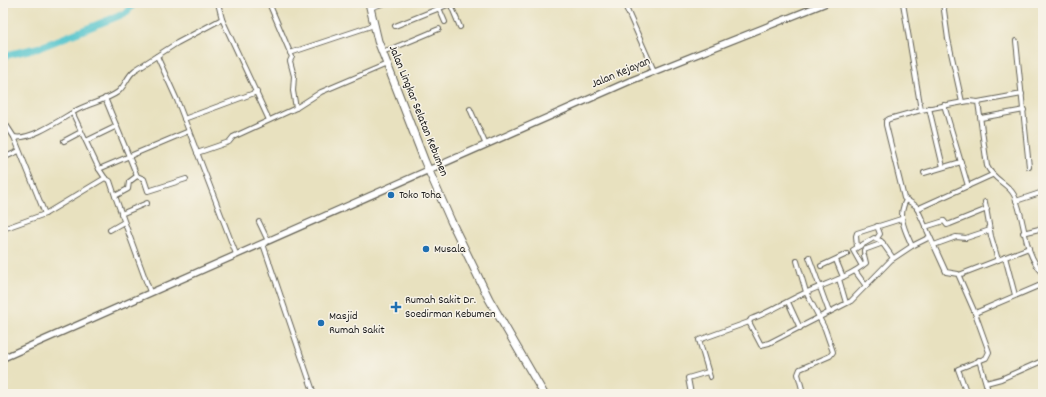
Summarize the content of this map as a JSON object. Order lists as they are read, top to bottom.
{
  "streets": {
    "highway": ["Jalan Lingkar Selatan Kebumen"],
    "main road": ["Jalan Kejayan"]
  },
  "crossings": [
    ["Jalan Kejayan", "Jalan Lingkar Selatan Kebumen"]
  ],
  "places": {
    "other": ["Toko Toha", "Musala", "Masjid Rumah Sakit"],
    "health": ["Rumah Sakit Dr. Soedirman Kebumen"]
  }
}
